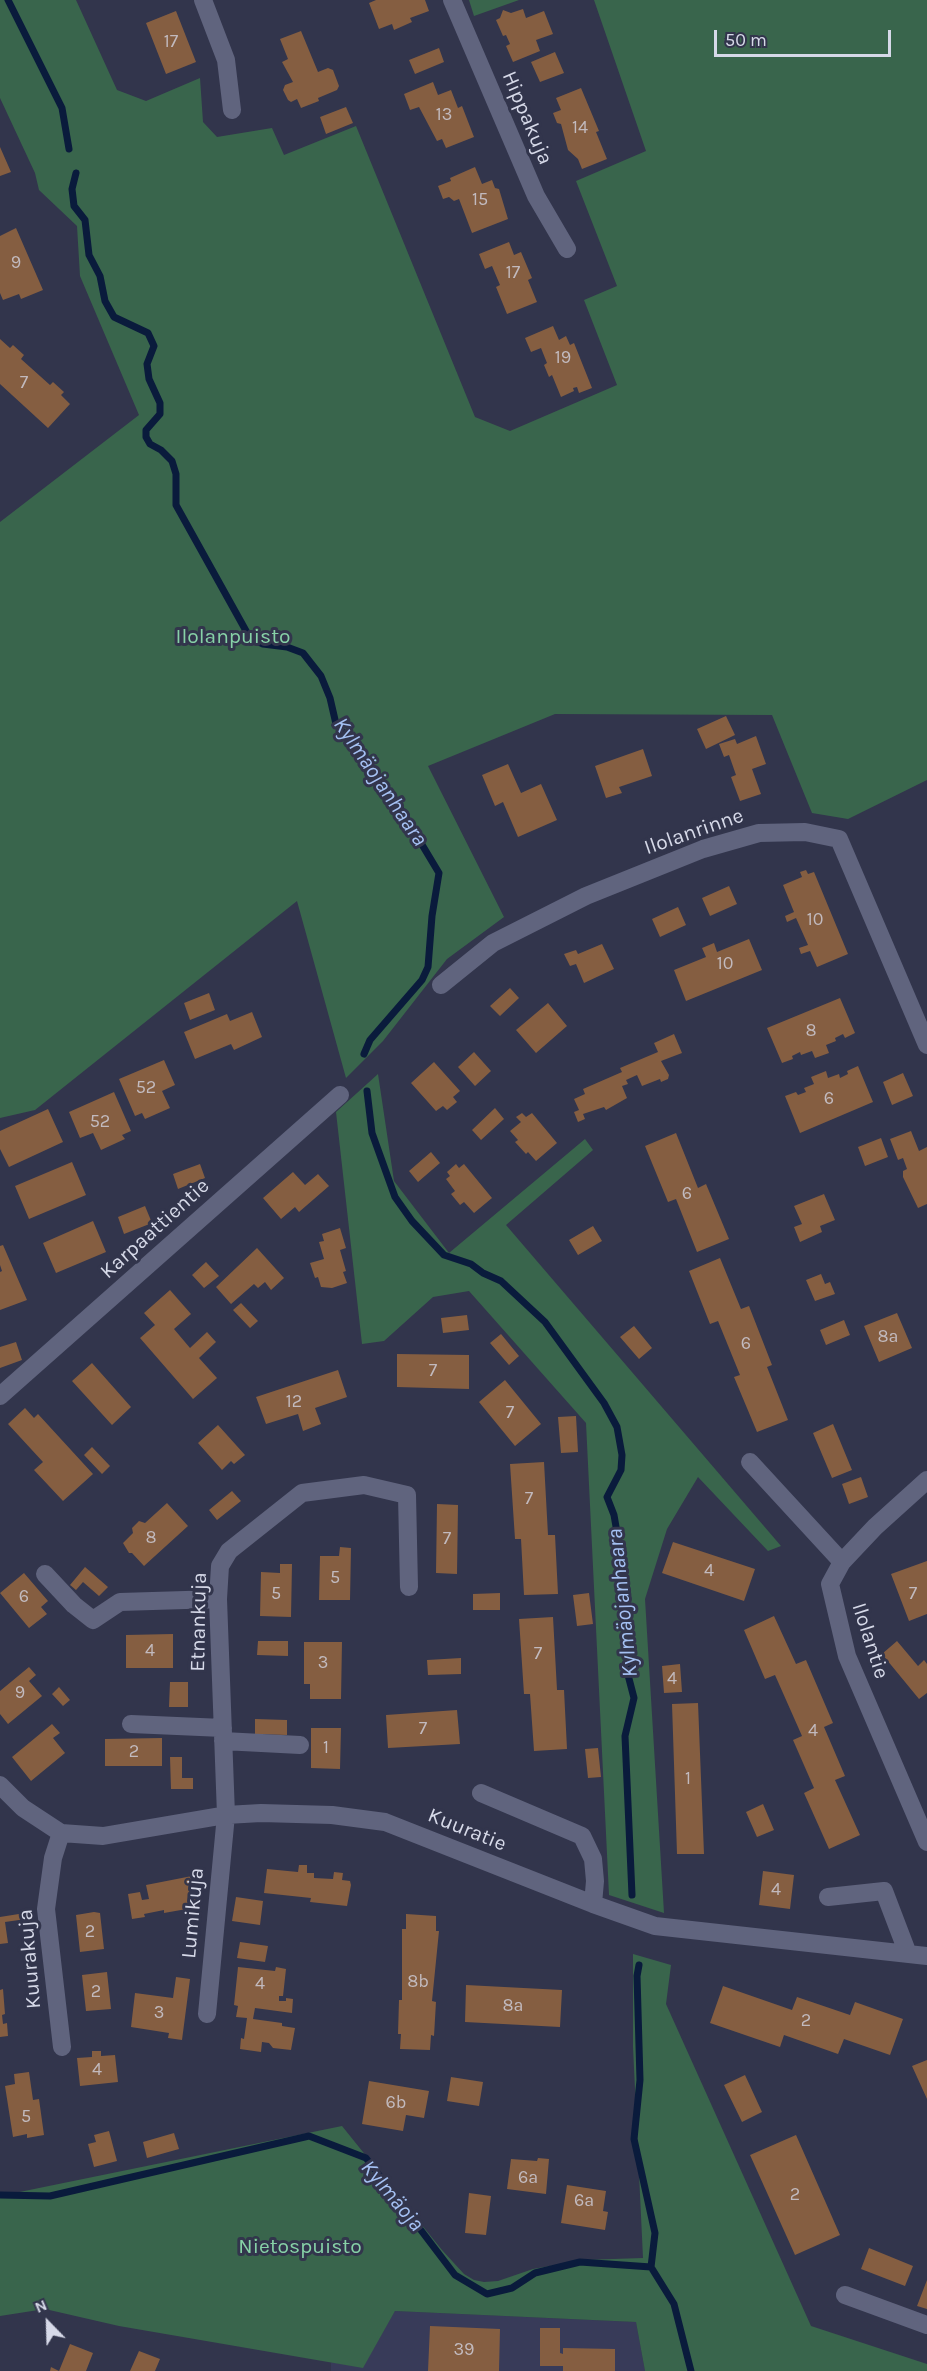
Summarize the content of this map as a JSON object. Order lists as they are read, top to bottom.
{
  "streets": {
    "street": [
      "Hippakuja",
      "Ilolanrinne",
      "Karpaattientie",
      "Etnankuja",
      "Ilolantie",
      "Kuuratie",
      "Lumikuja",
      "Kuurakuja"
    ]
  },
  "crossings": [
    ["Etnankuja", "Kuuratie"],
    ["Etnankuja", "Lumikuja"],
    ["Kuuratie", "Lumikuja"],
    ["Kuuratie", "Kuurakuja"]
  ],
  "water": ["Kylmäojanhaara", "Kylmäoja"],
  "parks": ["Ilolanpuisto", "Nietospuisto"],
  "house_numbers": [
    "17",
    "13",
    "14",
    "15",
    "9",
    "17",
    "19",
    "7",
    "10",
    "10",
    "8",
    "52",
    "6",
    "52",
    "6",
    "8a",
    "6",
    "7",
    "12",
    "7",
    "7",
    "8",
    "7",
    "4",
    "5",
    "5",
    "7",
    "6",
    "4",
    "7",
    "3",
    "4",
    "9",
    "7",
    "4",
    "1",
    "2",
    "1",
    "4",
    "2",
    "8b",
    "4",
    "2",
    "8a",
    "3",
    "2",
    "4",
    "6b",
    "5",
    "6a",
    "2",
    "6a",
    "39"
  ],
  "scale_bar": "50 m",
  "north": "top left"
}
